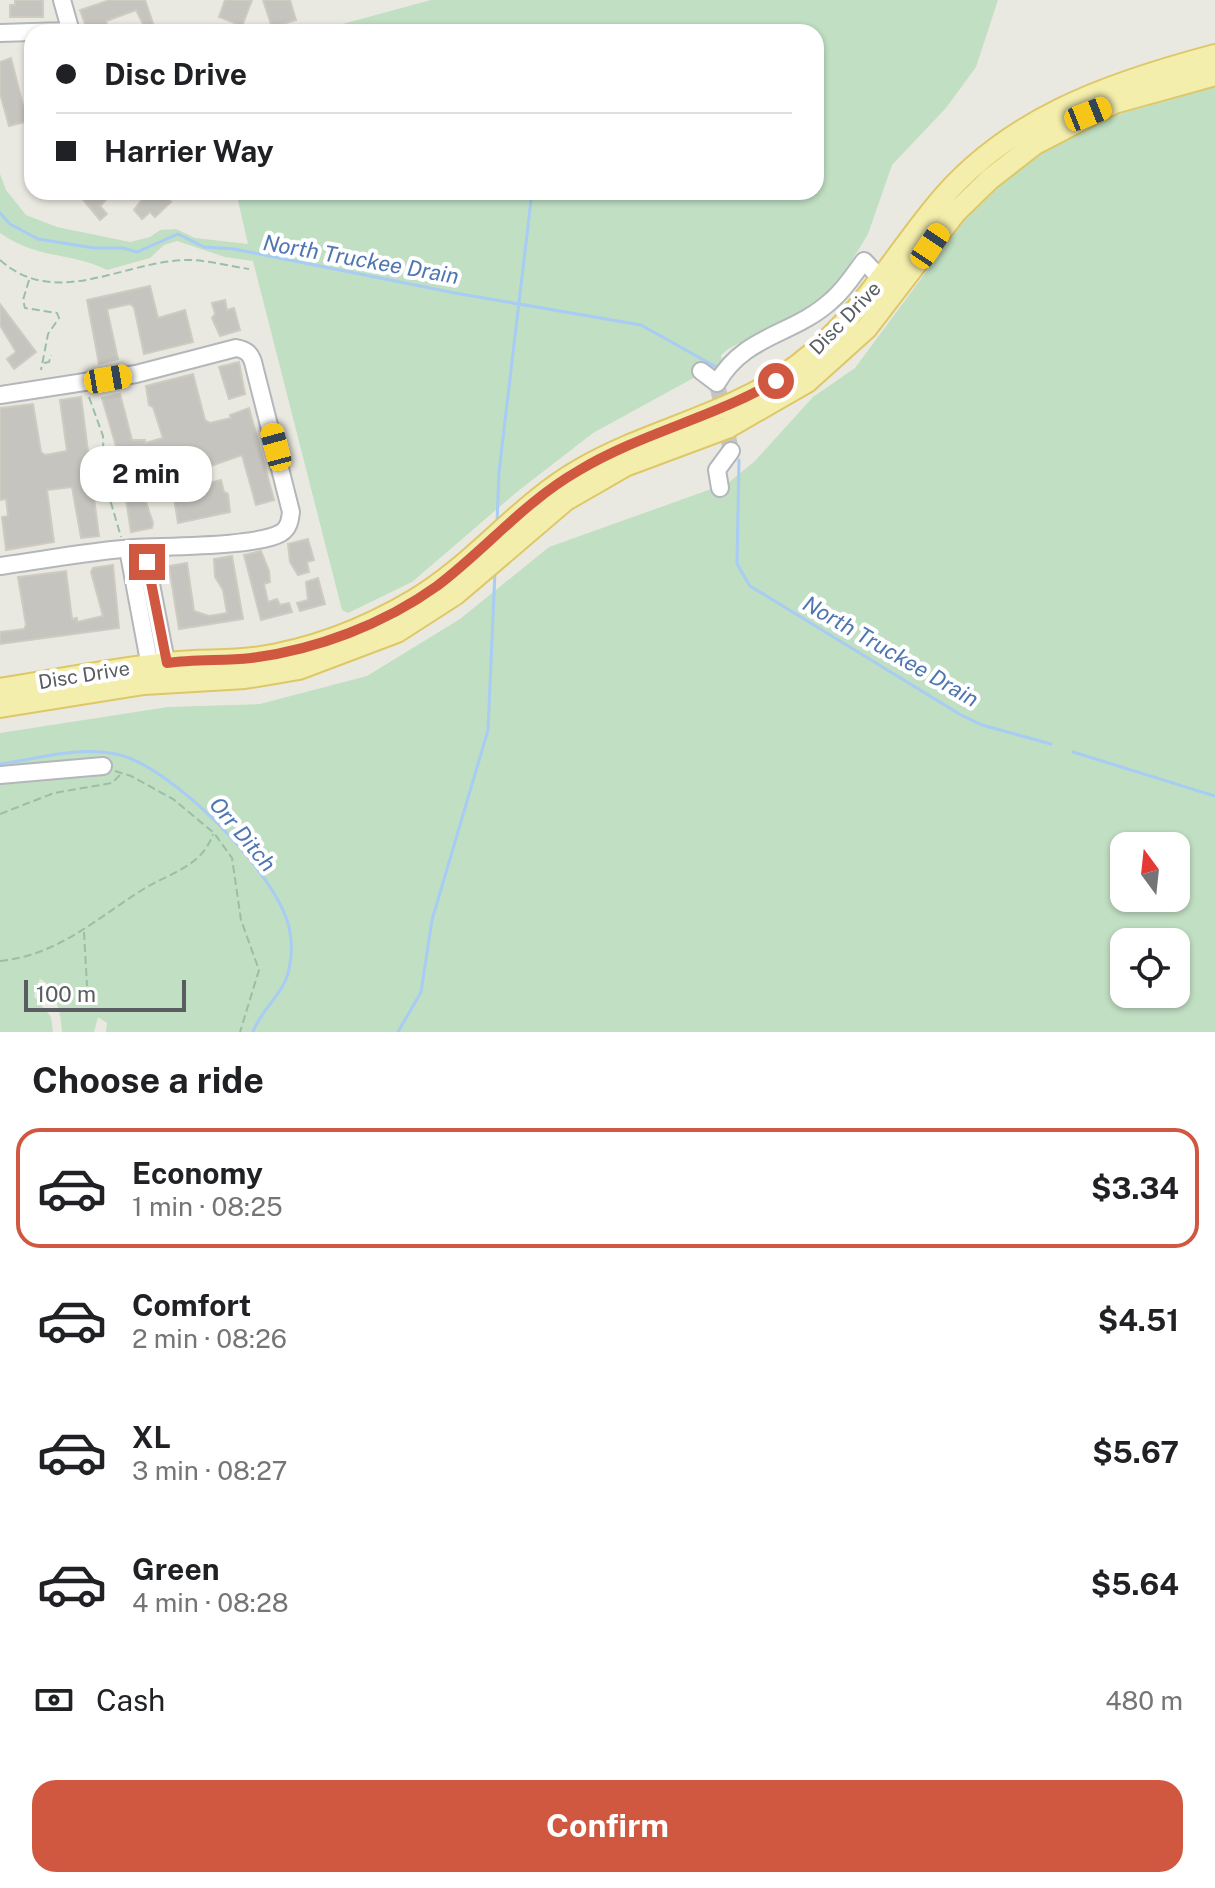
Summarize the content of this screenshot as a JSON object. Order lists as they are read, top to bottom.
{
  "streets": {
    "main road": ["Disc Drive"]
  },
  "water": ["North Truckee Drain", "Orr Ditch"],
  "scale_bar": "100 m",
  "north": "top",
  "page": {
    "banner": ["Disc Drive", "Harrier Way"],
    "bubble": "2 min",
    "scale": "100 m",
    "heading": "Choose a ride",
    "list": [
      {
        "name": "Economy",
        "note": "1 min · 08:25",
        "value": "$3.34"
      },
      {
        "name": "Comfort",
        "note": "2 min · 08:26",
        "value": "$4.51"
      },
      {
        "name": "XL",
        "note": "3 min · 08:27",
        "value": "$5.67"
      },
      {
        "name": "Green",
        "note": "4 min · 08:28",
        "value": "$5.64"
      }
    ],
    "pay": ["Cash", "480 m"],
    "buttons": "Confirm"
  }
}
